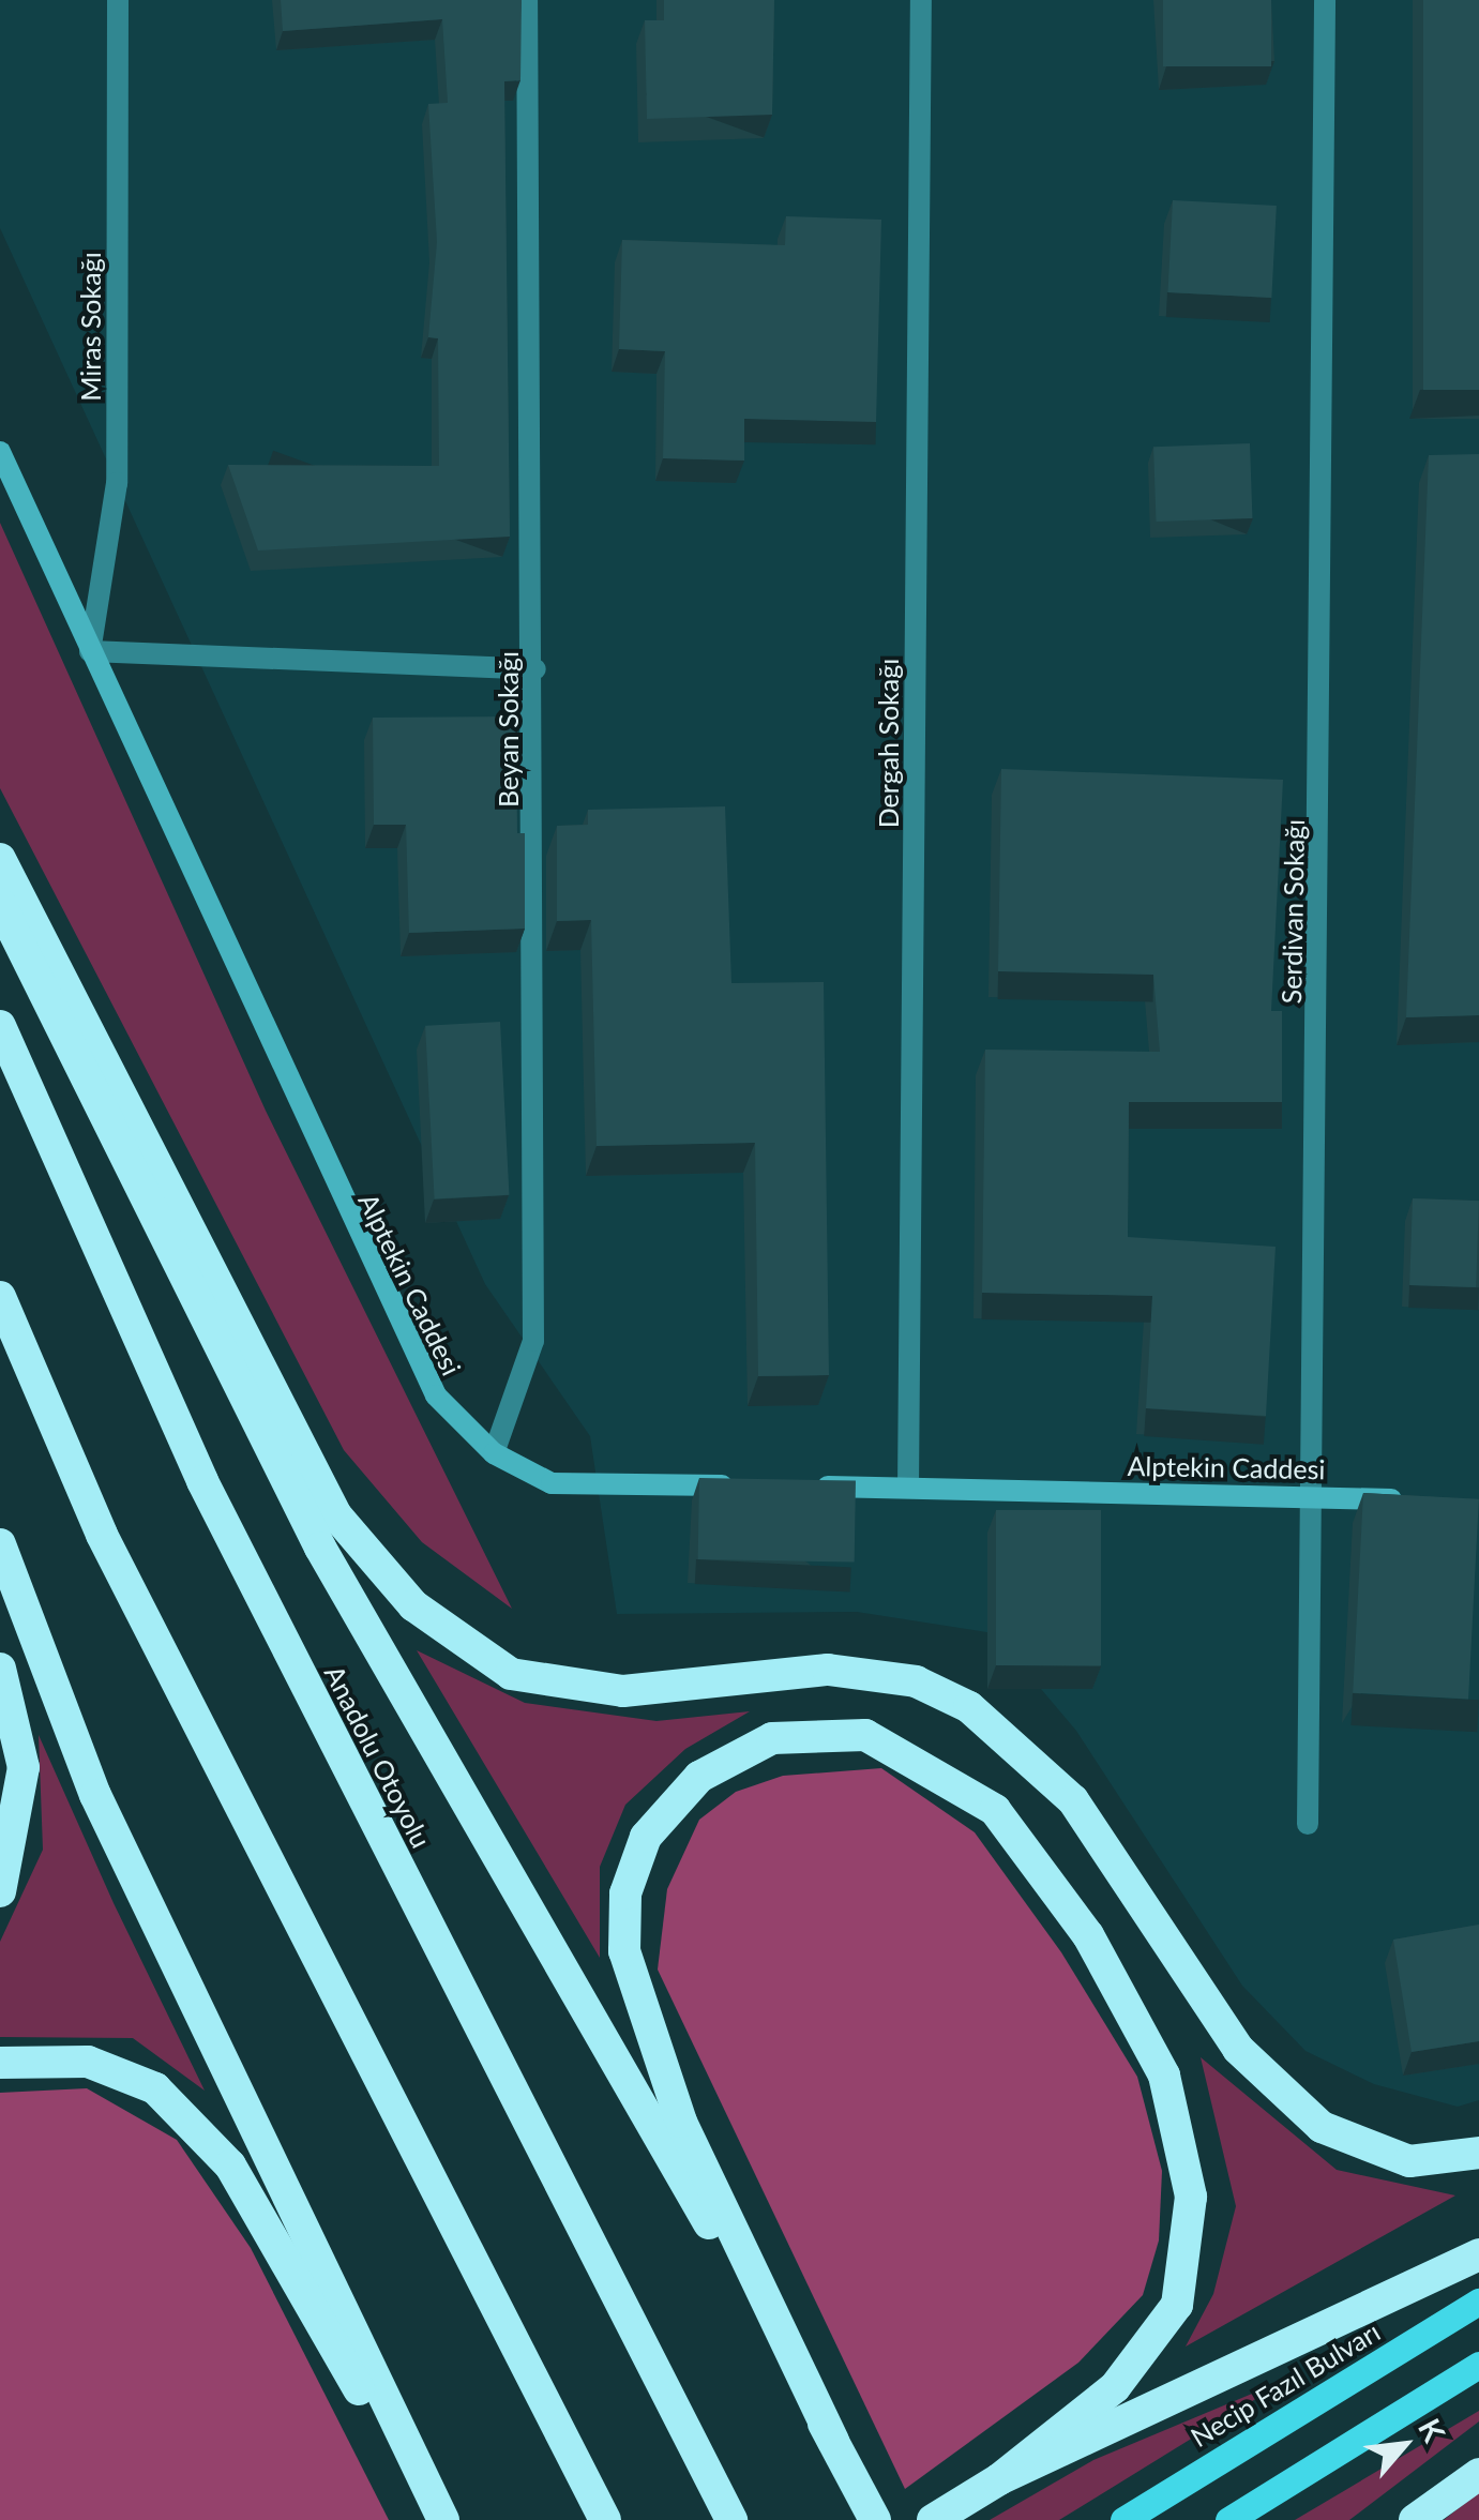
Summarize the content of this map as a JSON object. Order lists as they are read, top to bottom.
{
  "streets": {
    "highway": ["Anadolu Otoyolu"],
    "main road": ["Alptekin Caddesi", "Necip Fazıl Bulvarı"],
    "street": [
      "Miras Sokağı",
      "Beyan Sokağı",
      "Dergah Sokağı",
      "Serdivan Sokağı"
    ]
  },
  "crossings": [
    ["Miras Sokağı", "Alptekin Caddesi"],
    ["Beyan Sokağı", "Alptekin Caddesi"],
    ["Dergah Sokağı", "Alptekin Caddesi"],
    ["Serdivan Sokağı", "Alptekin Caddesi"]
  ],
  "north": "top right"
}
